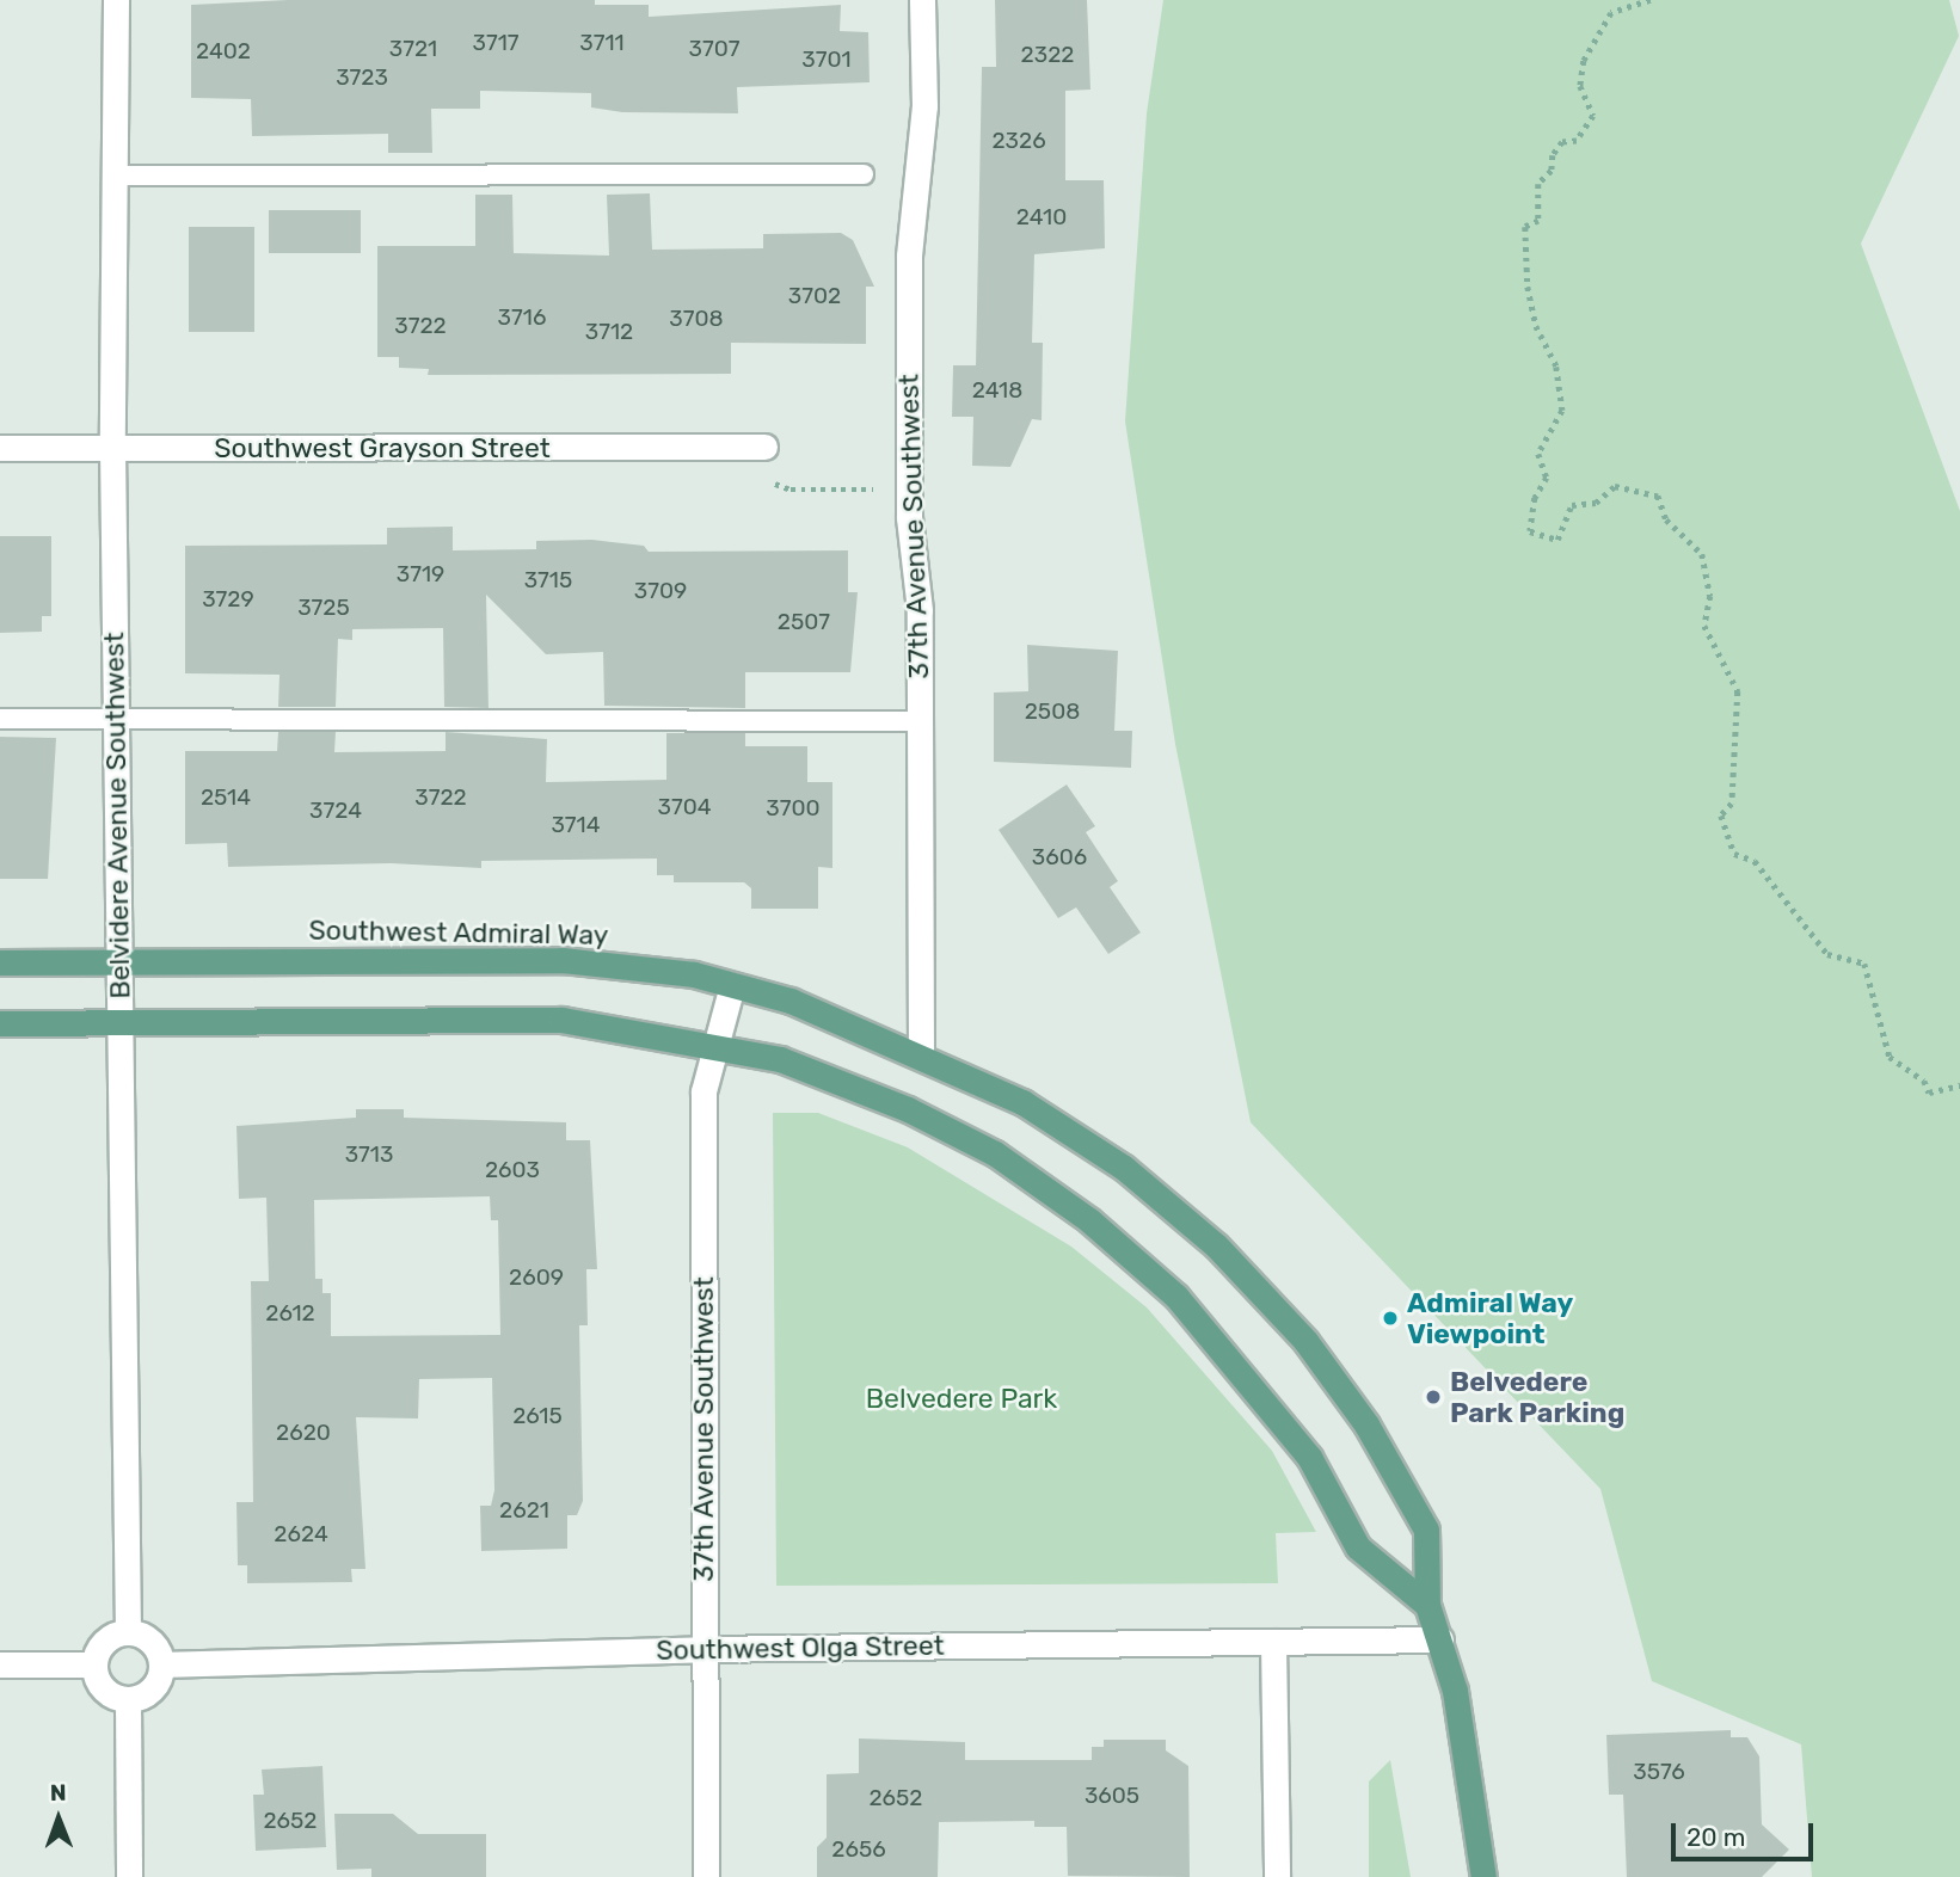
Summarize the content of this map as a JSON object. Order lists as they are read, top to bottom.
{
  "streets": {
    "main road": ["Southwest Admiral Way"],
    "street": [
      "Southwest Grayson Street",
      "37th Avenue Southwest",
      "Belvidere Avenue Southwest",
      "Southwest Olga Street"
    ]
  },
  "crossings": [
    ["Southwest Grayson Street", "Belvidere Avenue Southwest"],
    ["37th Avenue Southwest", "Southwest Admiral Way"],
    ["37th Avenue Southwest", "Southwest Olga Street"],
    ["Belvidere Avenue Southwest", "Southwest Admiral Way"],
    ["Belvidere Avenue Southwest", "Southwest Olga Street"],
    ["Southwest Admiral Way", "Southwest Olga Street"]
  ],
  "parks": ["Belvedere Park"],
  "places": ["Admiral Way Viewpoint", "Belvedere Park Parking"],
  "house_numbers": [
    "3717",
    "3711",
    "3721",
    "3707",
    "2402",
    "2322",
    "3701",
    "3723",
    "2326",
    "2410",
    "3702",
    "3716",
    "3708",
    "3722",
    "3712",
    "2418",
    "3719",
    "3715",
    "3709",
    "3729",
    "3725",
    "2507",
    "2508",
    "2514",
    "3722",
    "3704",
    "3700",
    "3724",
    "3714",
    "3606",
    "3713",
    "2603",
    "2609",
    "2612",
    "2615",
    "2620",
    "2621",
    "2624",
    "3576",
    "3605",
    "2652",
    "2652",
    "2656"
  ],
  "scale_bar": "20 m",
  "north": "top"
}
